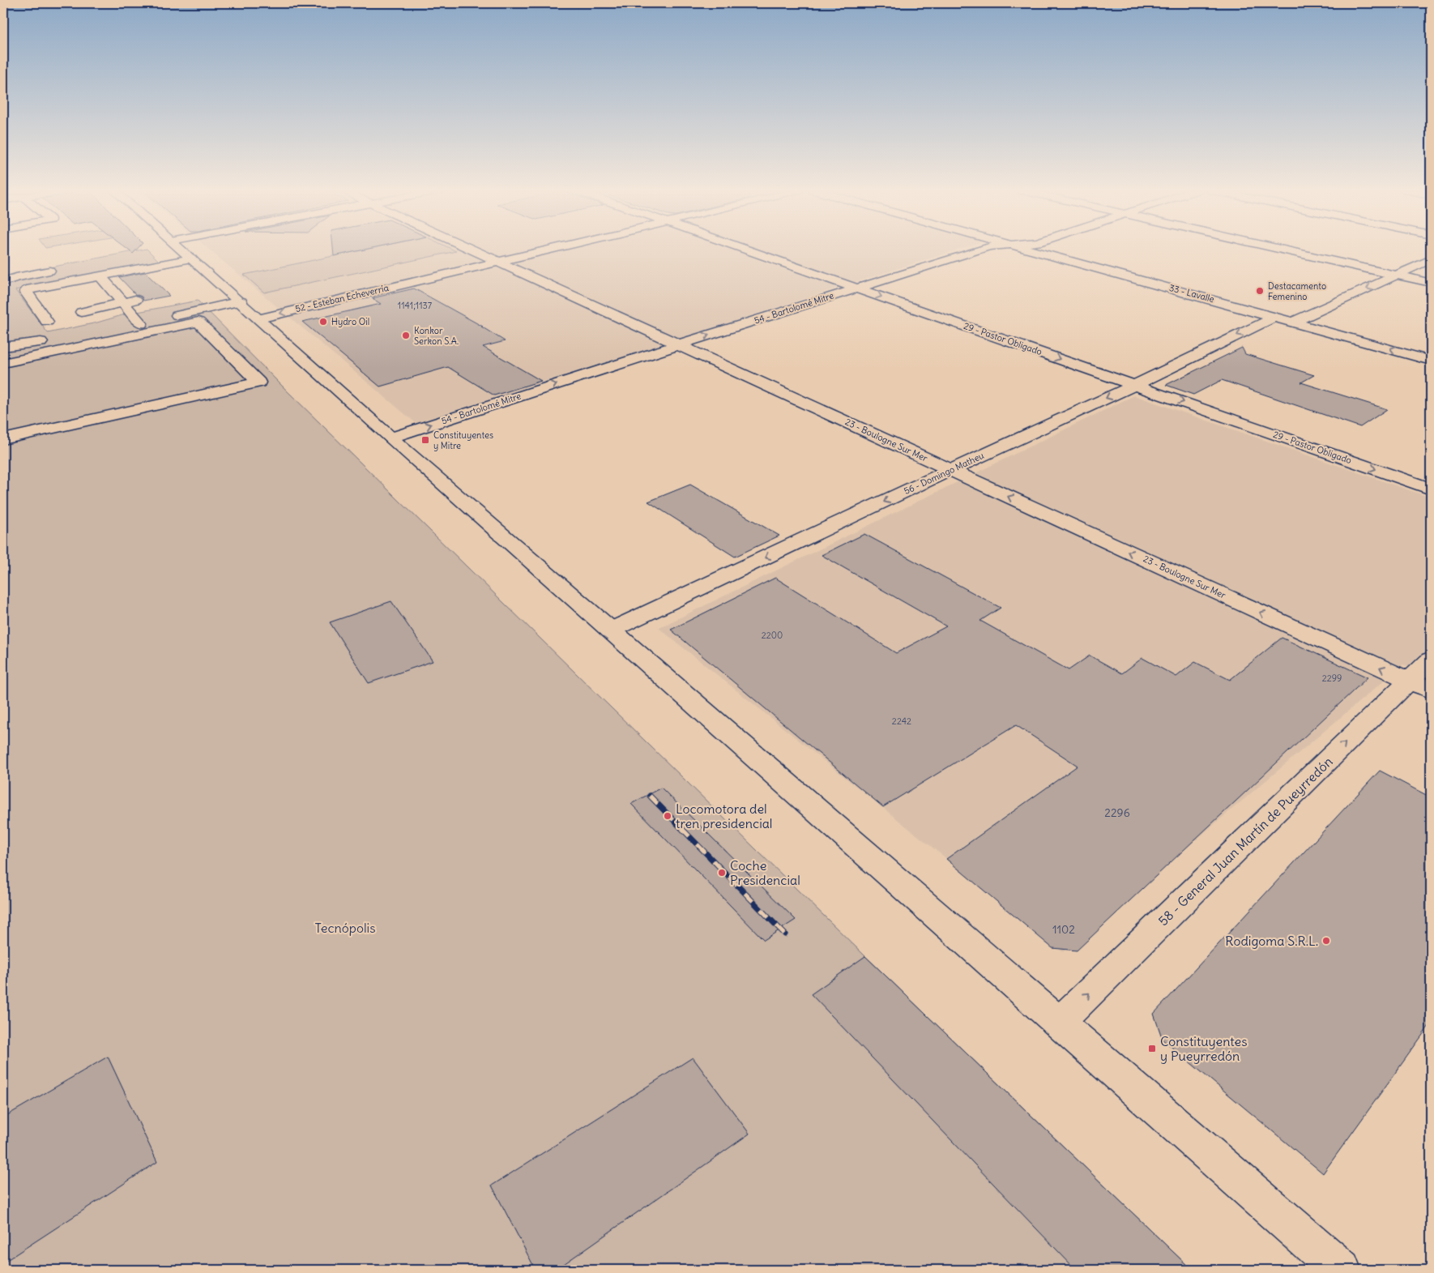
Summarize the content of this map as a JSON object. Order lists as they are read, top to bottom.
{
  "streets": {
    "street": [
      "33 - Lavalle",
      "52 - Esteban Echeverría",
      "54 - Bartolomé Mitre",
      "29 - Pastor Obligado",
      "23 - Boulogne Sur Mer",
      "56 - Domingo Matheu",
      "58 - General Juan Martín de Pueyrredón"
    ]
  },
  "crossings": [
    ["33 - Lavalle", "56 - Domingo Matheu"],
    ["52 - Esteban Echeverría", "23 - Boulogne Sur Mer"],
    ["54 - Bartolomé Mitre", "29 - Pastor Obligado"],
    ["54 - Bartolomé Mitre", "23 - Boulogne Sur Mer"],
    ["29 - Pastor Obligado", "56 - Domingo Matheu"],
    ["23 - Boulogne Sur Mer", "56 - Domingo Matheu"],
    ["23 - Boulogne Sur Mer", "58 - General Juan Martín de Pueyrredón"]
  ],
  "one_way": [
    "52 - Esteban Echeverría",
    "54 - Bartolomé Mitre",
    "29 - Pastor Obligado",
    "23 - Boulogne Sur Mer",
    "56 - Domingo Matheu",
    "58 - General Juan Martín de Pueyrredón"
  ],
  "parks": ["Tecnópolis"],
  "places": {
    "other": [
      "Destacamento Femenino",
      "Hydro Oil",
      "Konkor Serkon S.A.",
      "Locomotora del tren presidencial",
      "Coche Presidencial",
      "Rodigoma S.R.L."
    ],
    "transit": ["Constituyentes y Mitre", "Constituyentes y Pueyrredón"]
  },
  "house_numbers": [
    "1141;1137",
    "2200",
    "2299",
    "2242",
    "2296",
    "1102"
  ]
}
